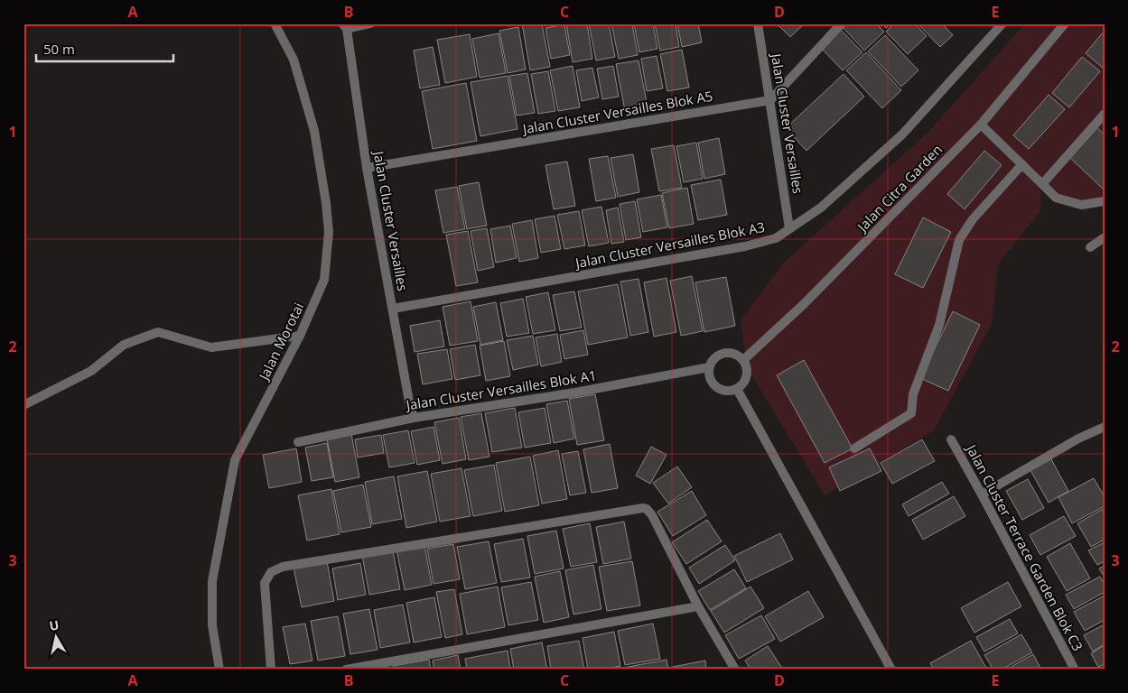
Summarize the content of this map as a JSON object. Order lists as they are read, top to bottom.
{
  "streets": {
    "street": [
      "Jalan Cluster Versailles Blok A5",
      "Jalan Cluster Versailles",
      "Jalan Citra Garden",
      "Jalan Cluster Versailles Blok A3",
      "Jalan Morotai",
      "Jalan Cluster Versailles Blok A1",
      "Jalan Cluster Terrace Garden Blok C3"
    ]
  },
  "crossings": [
    ["Jalan Cluster Versailles Blok A5", "Jalan Cluster Versailles"],
    ["Jalan Cluster Versailles", "Jalan Cluster Versailles Blok A3"],
    ["Jalan Cluster Versailles", "Jalan Cluster Versailles Blok A1"],
    ["Jalan Citra Garden", "Jalan Cluster Versailles Blok A1"]
  ],
  "scale_bar": "50 m",
  "north": "top",
  "grid": {
    "columns": [
      "A",
      "B",
      "C",
      "D",
      "E"
    ],
    "rows": ["1", "2", "3"]
  }
}
